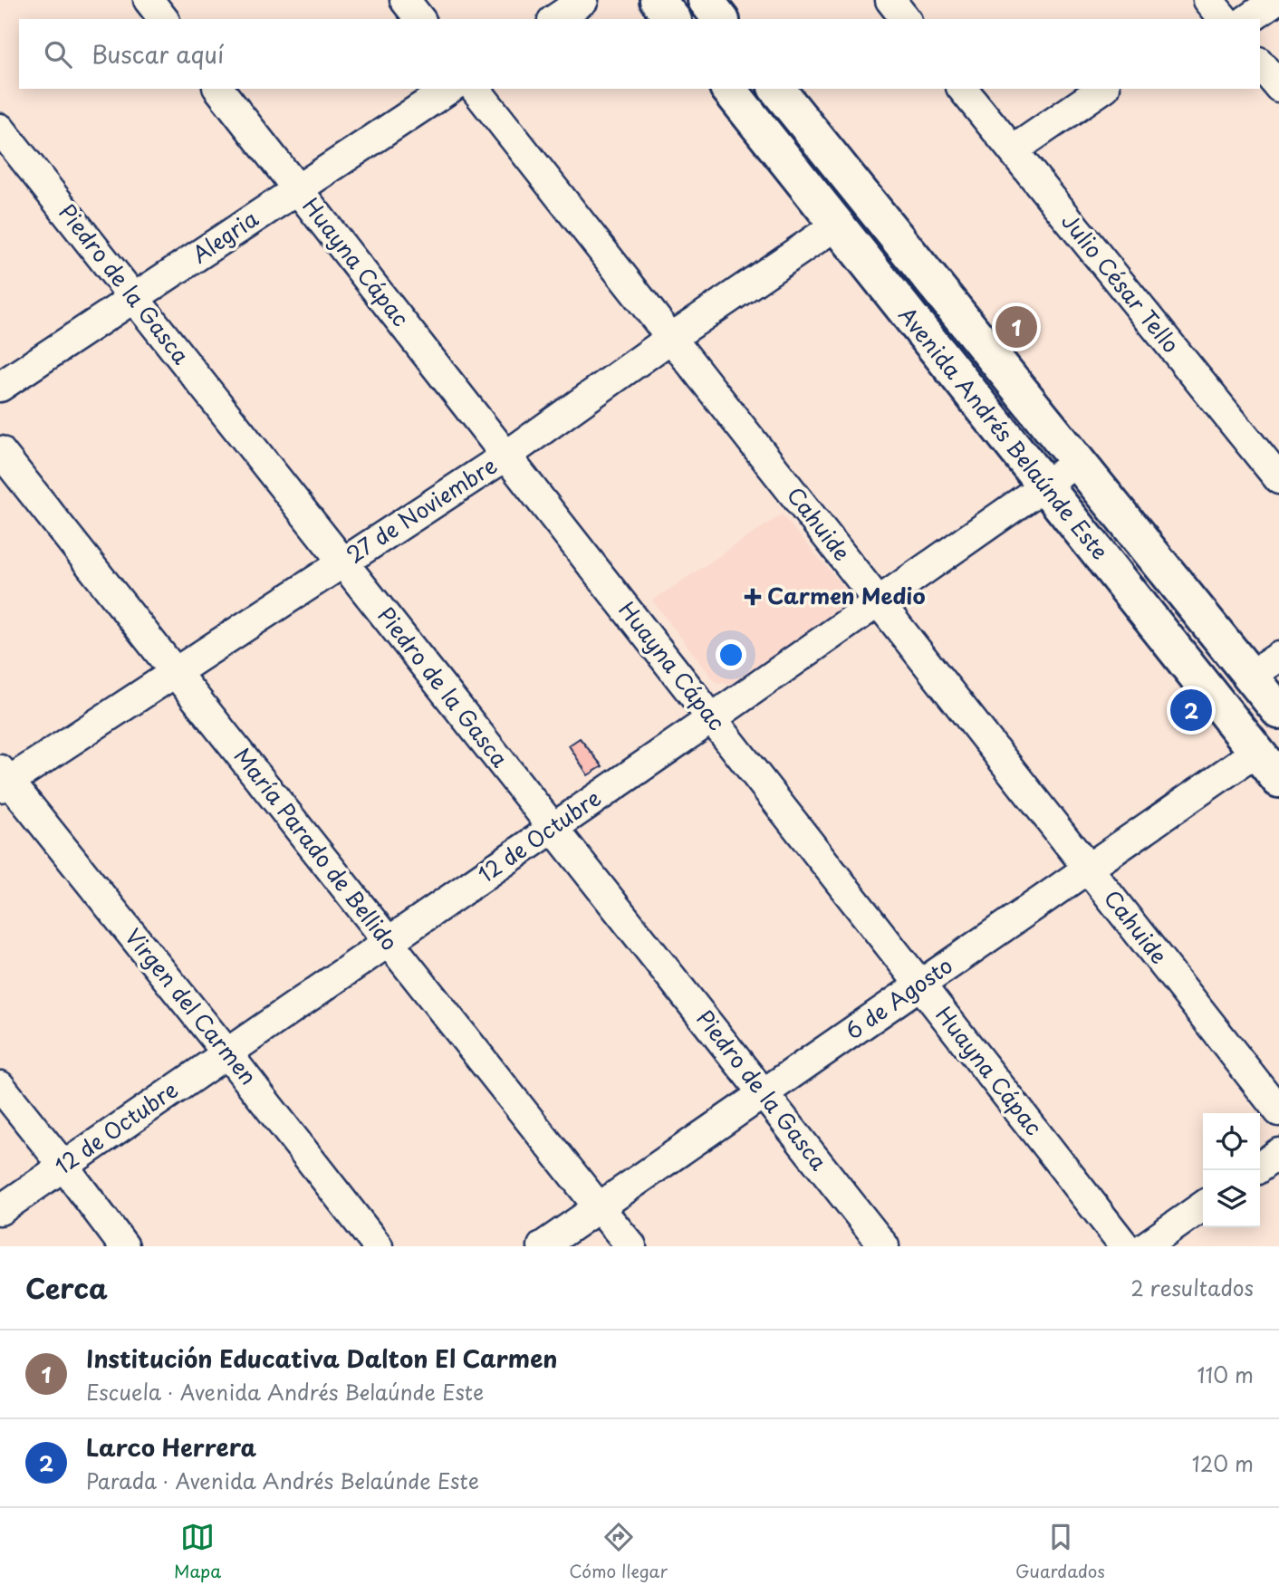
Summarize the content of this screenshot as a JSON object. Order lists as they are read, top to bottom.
{
  "streets": {
    "street": [
      "Alegria",
      "Huayna Cápac",
      "Julio César Tello",
      "Piedro de la Gasca",
      "Avenida Andrés Belaúnde Este",
      "27 de Noviembre",
      "Cahuide",
      "12 de Octubre",
      "María Parado de Bellido",
      "6 de Agosto",
      "Virgen del Carmen"
    ]
  },
  "crossings": [
    ["Alegria", "Huayna Cápac"],
    ["Alegria", "Piedro de la Gasca"],
    ["Huayna Cápac", "27 de Noviembre"],
    ["Huayna Cápac", "12 de Octubre"],
    ["Huayna Cápac", "6 de Agosto"],
    ["Piedro de la Gasca", "27 de Noviembre"],
    ["Piedro de la Gasca", "12 de Octubre"],
    ["Piedro de la Gasca", "6 de Agosto"],
    ["Avenida Andrés Belaúnde Este", "27 de Noviembre"],
    ["Avenida Andrés Belaúnde Este", "12 de Octubre"],
    ["Avenida Andrés Belaúnde Este", "6 de Agosto"],
    ["27 de Noviembre", "Cahuide"],
    ["27 de Noviembre", "María Parado de Bellido"],
    ["27 de Noviembre", "Virgen del Carmen"],
    ["Cahuide", "12 de Octubre"],
    ["Cahuide", "6 de Agosto"],
    ["12 de Octubre", "María Parado de Bellido"],
    ["12 de Octubre", "Virgen del Carmen"],
    ["María Parado de Bellido", "6 de Agosto"]
  ],
  "places": {
    "health": ["Carmen Medio"]
  },
  "page": {
    "search": "Buscar aquí",
    "pins": ["1", "2"],
    "heading": ["Cerca", "2 resultados"],
    "list": [
      {
        "mark": "1",
        "name": "Institución Educativa Dalton El Carmen",
        "note": "Escuela · Avenida Andrés Belaúnde Este",
        "value": "110 m"
      },
      {
        "mark": "2",
        "name": "Larco Herrera",
        "note": "Parada · Avenida Andrés Belaúnde Este",
        "value": "120 m"
      }
    ],
    "nav": ["Mapa", "Cómo llegar", "Guardados"]
  }
}
